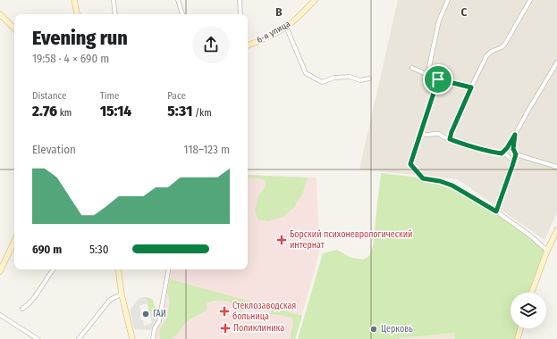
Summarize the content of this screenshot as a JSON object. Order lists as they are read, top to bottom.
{
  "streets": {
    "street": ["6-я улица"]
  },
  "places": {
    "health": ["Борский психоневрологический интернат", "Стеклозаводская больница", "Поликлиника"],
    "other": ["ГАИ", "Церковь"]
  },
  "page": {
    "heading": ["Evening run", "19:58 · 4 × 690 m"],
    "stats": [
      ["Distance", "2.76 km"],
      ["Time", "15:14"],
      ["Pace", "5:31 /km"]
    ],
    "chart": ["Elevation", "118–123 m"],
    "list": [
      {
        "name": "690 m",
        "note": "5:30"
      }
    ]
  },
  "grid": {
    "columns": ["B", "C"]
  }
}
